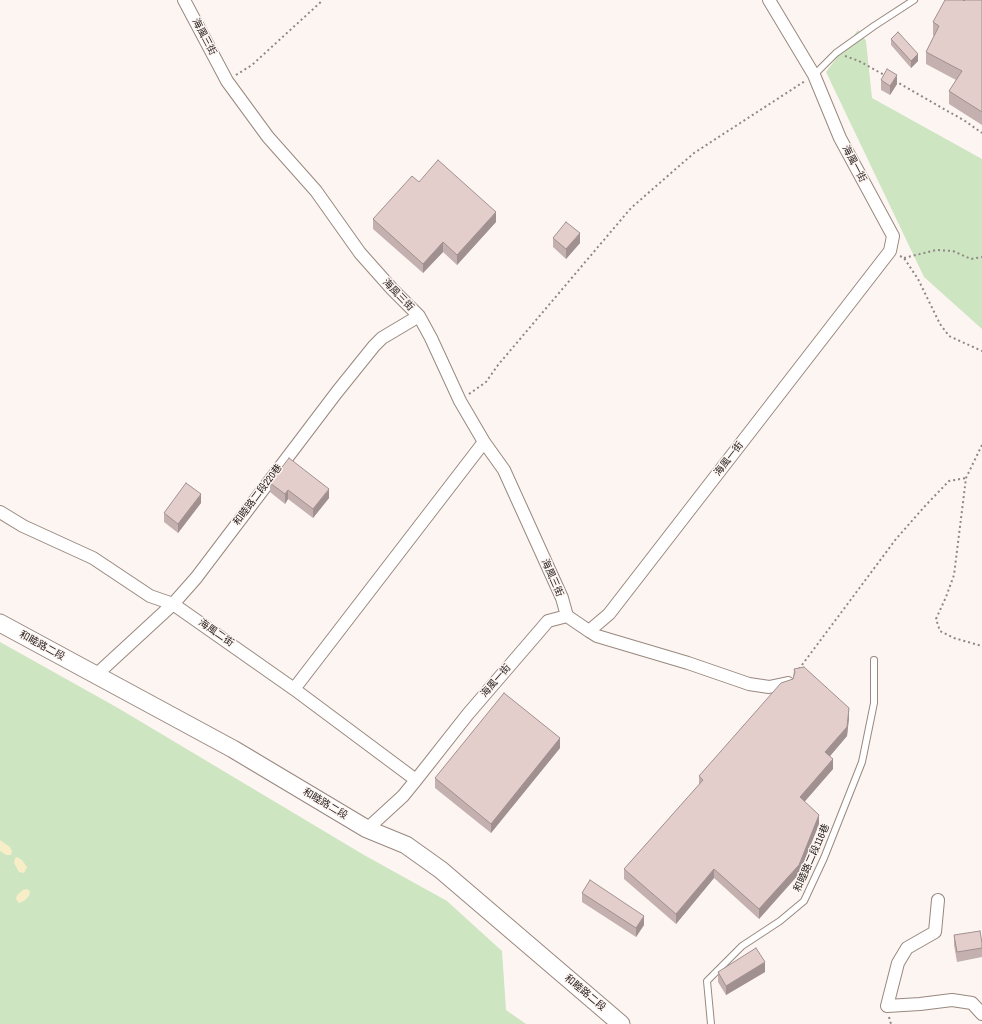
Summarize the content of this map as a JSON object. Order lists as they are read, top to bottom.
{
  "streets": {
    "street": [
      "海風三街",
      "海風一街",
      "和睦路二段220巷",
      "海風二街",
      "和睦路二段"
    ],
    "lane": ["和睦路二段116巷"]
  },
  "crossings": [
    ["海風三街", "海風一街"],
    ["海風三街", "和睦路二段220巷"],
    ["海風一街", "海風二街"],
    ["海風一街", "和睦路二段"],
    ["和睦路二段220巷", "海風二街"],
    ["和睦路二段220巷", "和睦路二段"]
  ]
}
